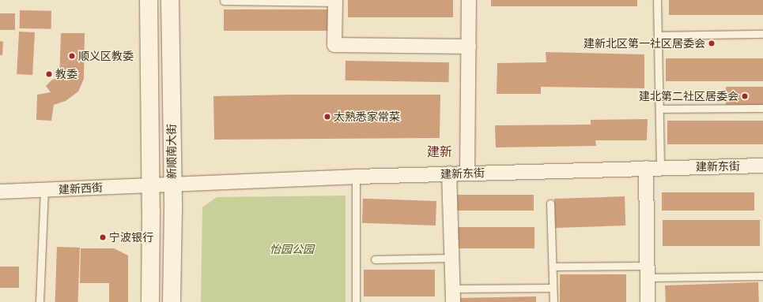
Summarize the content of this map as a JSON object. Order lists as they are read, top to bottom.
{
  "streets": {
    "main road": ["新顺南大街"],
    "street": ["建新东街", "建新西街"]
  },
  "crossings": [
    ["新顺南大街", "建新东街"],
    ["新顺南大街", "建新西街"],
    ["建新东街", "建新西街"]
  ],
  "districts": ["建新"],
  "parks": ["怡园公园"],
  "places": [
    "建新北区第一社区居委会",
    "顺义区教委",
    "教委",
    "建北第二社区居委会",
    "太熟悉家常菜",
    "宁波银行"
  ]
}
